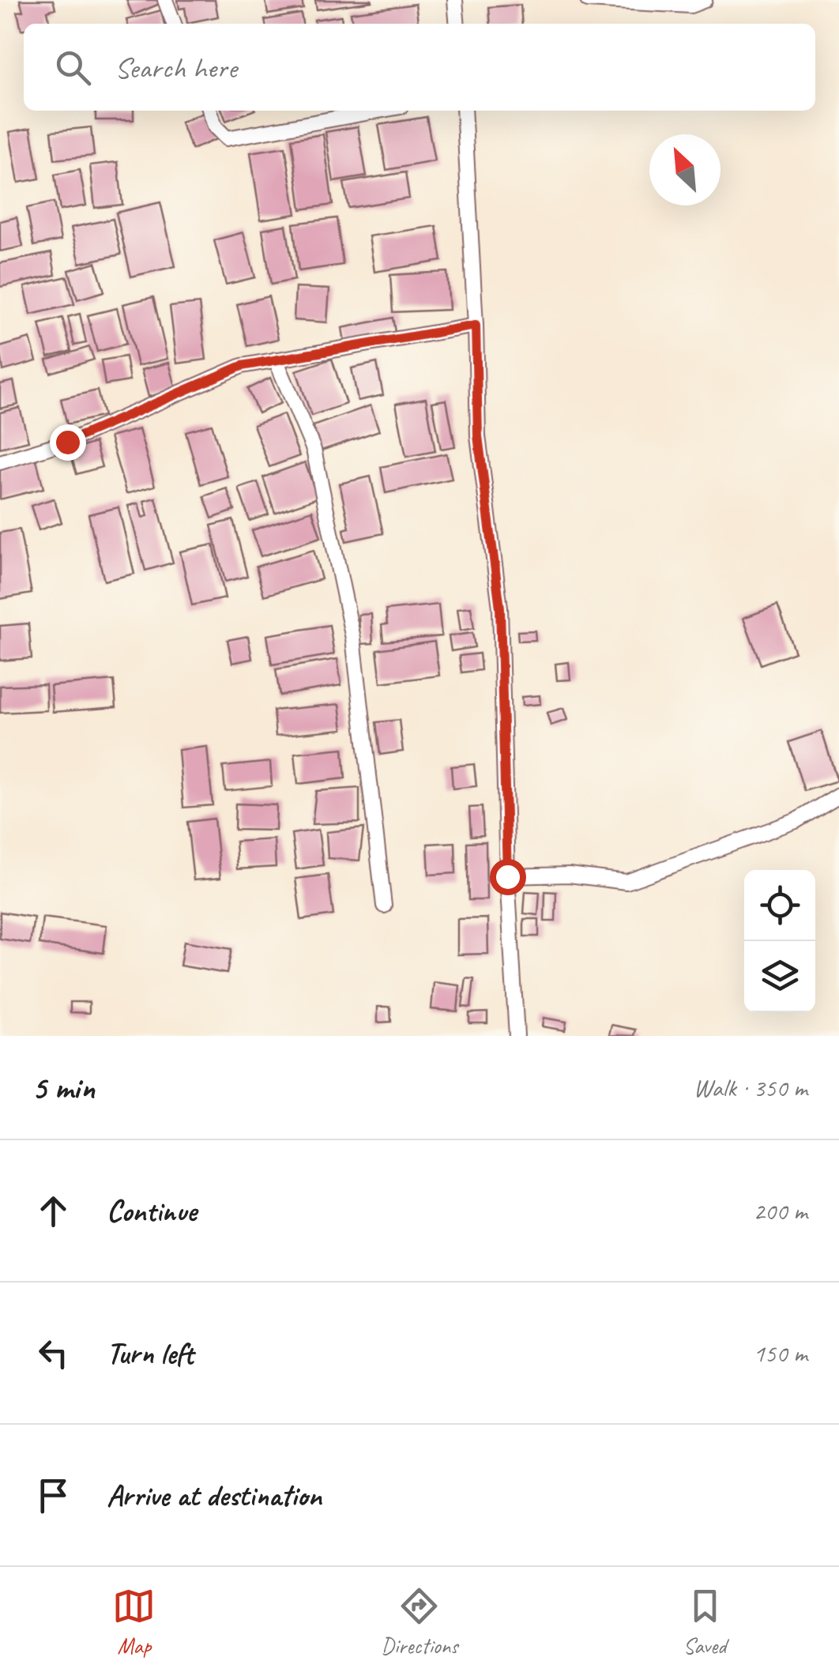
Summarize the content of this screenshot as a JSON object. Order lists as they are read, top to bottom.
{
  "north": "top left",
  "page": {
    "search": "Search here",
    "heading": ["5 min", "Walk · 350 m"],
    "list": [
      ["Continue", "200 m"],
      ["Turn left", "150 m"],
      "Arrive at destination"
    ],
    "nav": ["Map", "Directions", "Saved"]
  }
}
